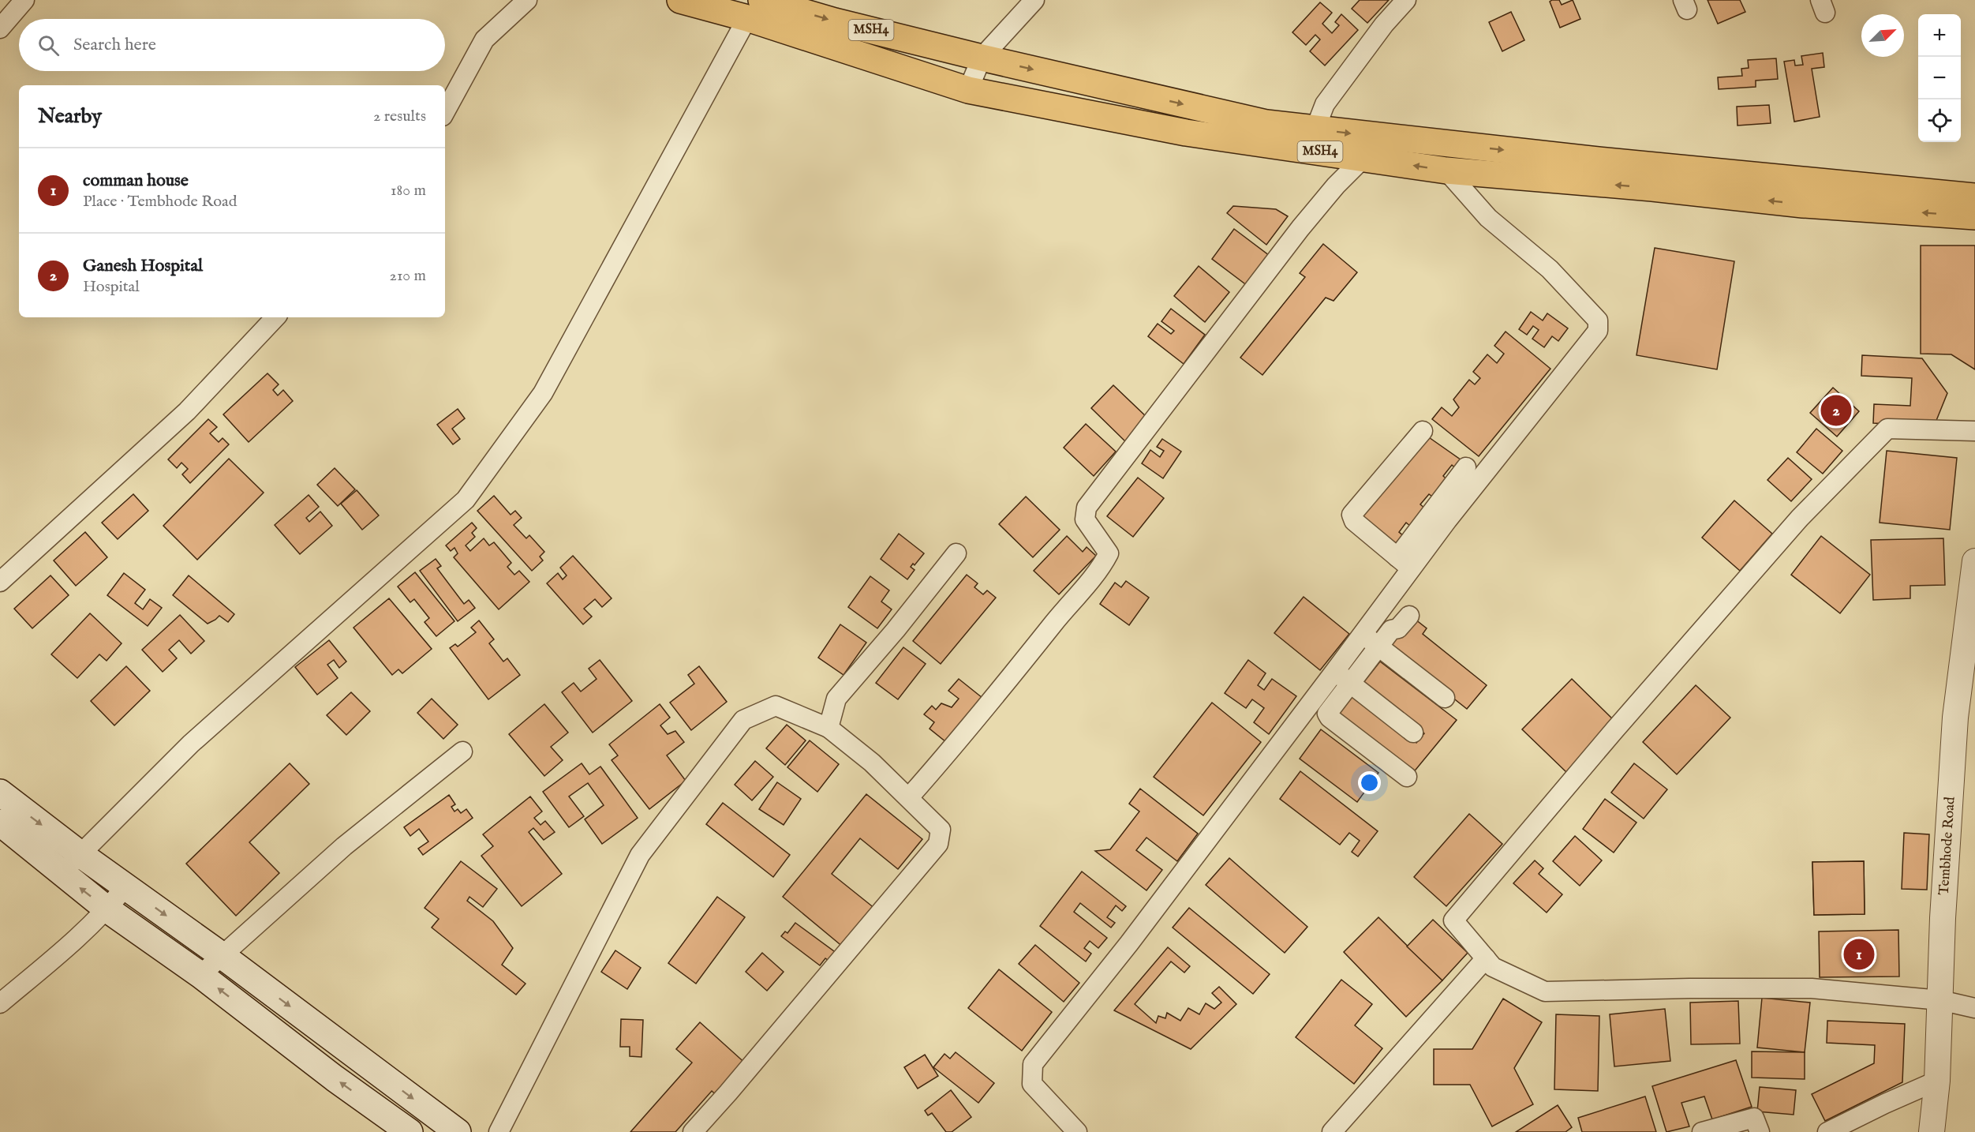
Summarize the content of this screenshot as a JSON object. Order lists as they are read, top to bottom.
{
  "streets": {
    "main road": ["MSH4"],
    "street": ["Tembhode Road"]
  },
  "north": "top right",
  "page": {
    "map_buttons": ["+", "−"],
    "search": "Search here",
    "heading": ["Nearby", "2 results"],
    "list": [
      {
        "mark": "1",
        "name": "comman house",
        "note": "Place · Tembhode Road",
        "value": "180 m"
      },
      {
        "mark": "2",
        "name": "Ganesh Hospital",
        "note": "Hospital",
        "value": "210 m"
      }
    ],
    "pins": ["2", "1"]
  }
}
